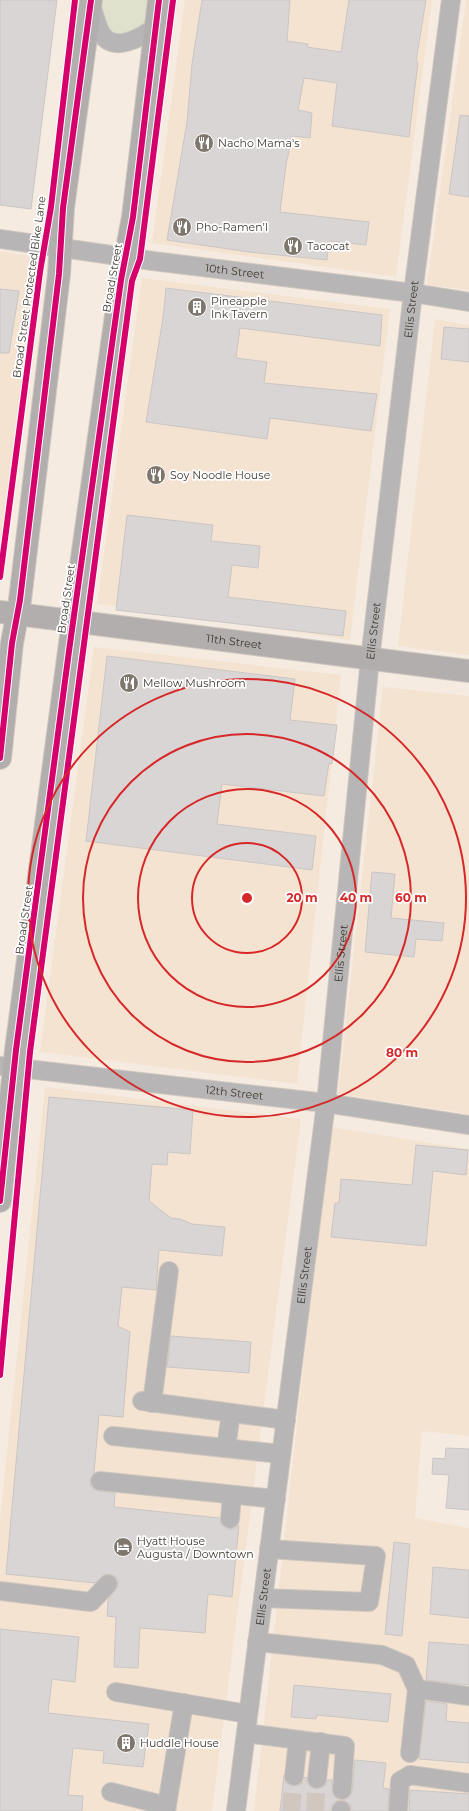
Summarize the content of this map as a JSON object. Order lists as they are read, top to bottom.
{
  "streets": {
    "main road": ["Broad Street", "11th Street"],
    "street": ["10th Street", "Ellis Street", "12th Street"],
    "cycle path": ["Broad Street Protected Bike Lane"]
  },
  "crossings": [
    ["10th Street", "Broad Street"],
    ["10th Street", "Ellis Street"],
    ["Broad Street", "11th Street"],
    ["Broad Street", "12th Street"],
    ["Ellis Street", "11th Street"],
    ["Ellis Street", "12th Street"]
  ],
  "places": {
    "restaurant": [
      "Nacho Mama's",
      "Pho-Ramen’l",
      "Tacocat",
      "Soy Noodle House",
      "Mellow Mushroom"
    ],
    "building": ["Pineapple Ink Tavern", "Huddle House"],
    "hotel": ["Hyatt House Augusta / Downtown"]
  },
  "rings": [
    "20 m",
    "40 m",
    "60 m",
    "80 m"
  ]
}
